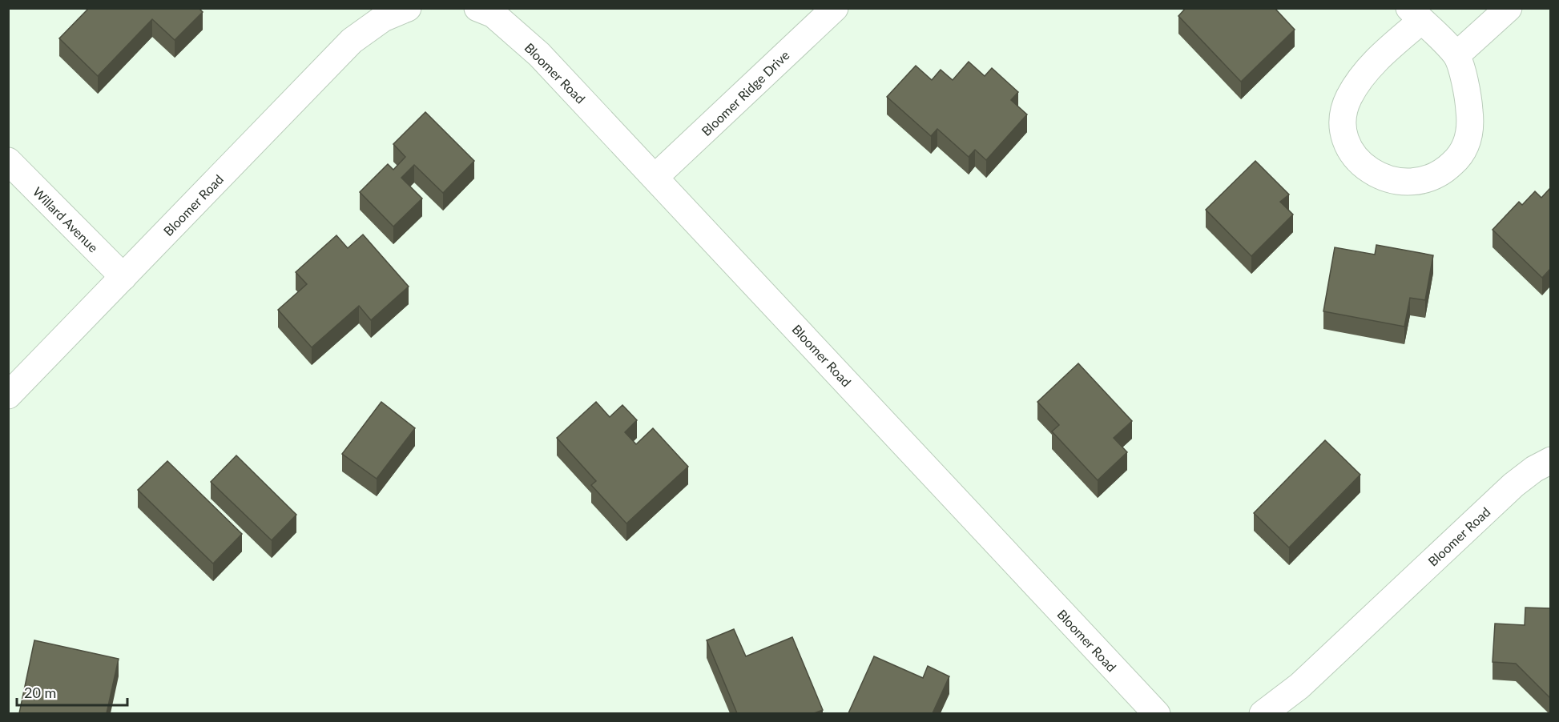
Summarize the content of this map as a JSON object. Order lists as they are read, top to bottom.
{
  "streets": {
    "street": ["Bloomer Road", "Bloomer Ridge Drive", "Willard Avenue"]
  },
  "crossings": [
    ["Bloomer Road", "Bloomer Ridge Drive"],
    ["Bloomer Road", "Willard Avenue"]
  ],
  "scale_bar": "20 m"
}
